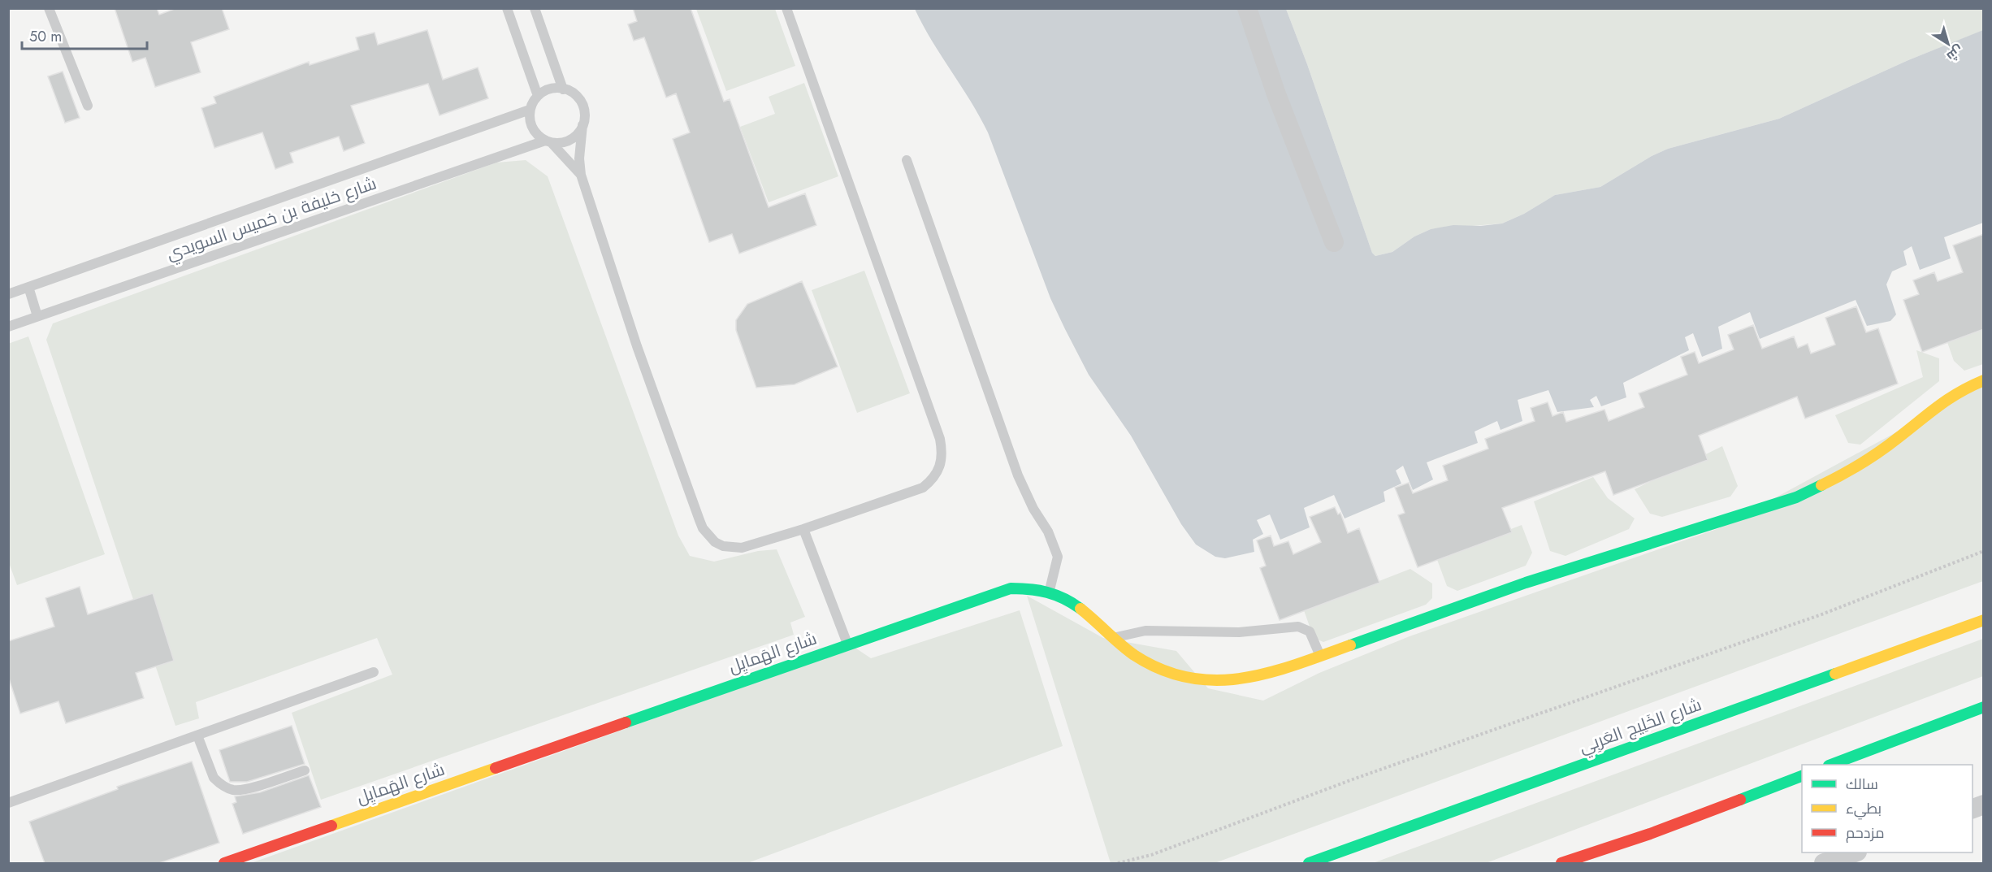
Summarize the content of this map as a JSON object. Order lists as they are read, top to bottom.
{
  "streets": {
    "main road": ["شارع الهَمايِل", "شارع الخَلِيج العَربِي"],
    "lane": ["شارع خليفة بن خميس السويدي"]
  },
  "legend": ["سالك", "بطيء", "مزدحم"],
  "scale_bar": "50 m",
  "north": "bottom right"
}
